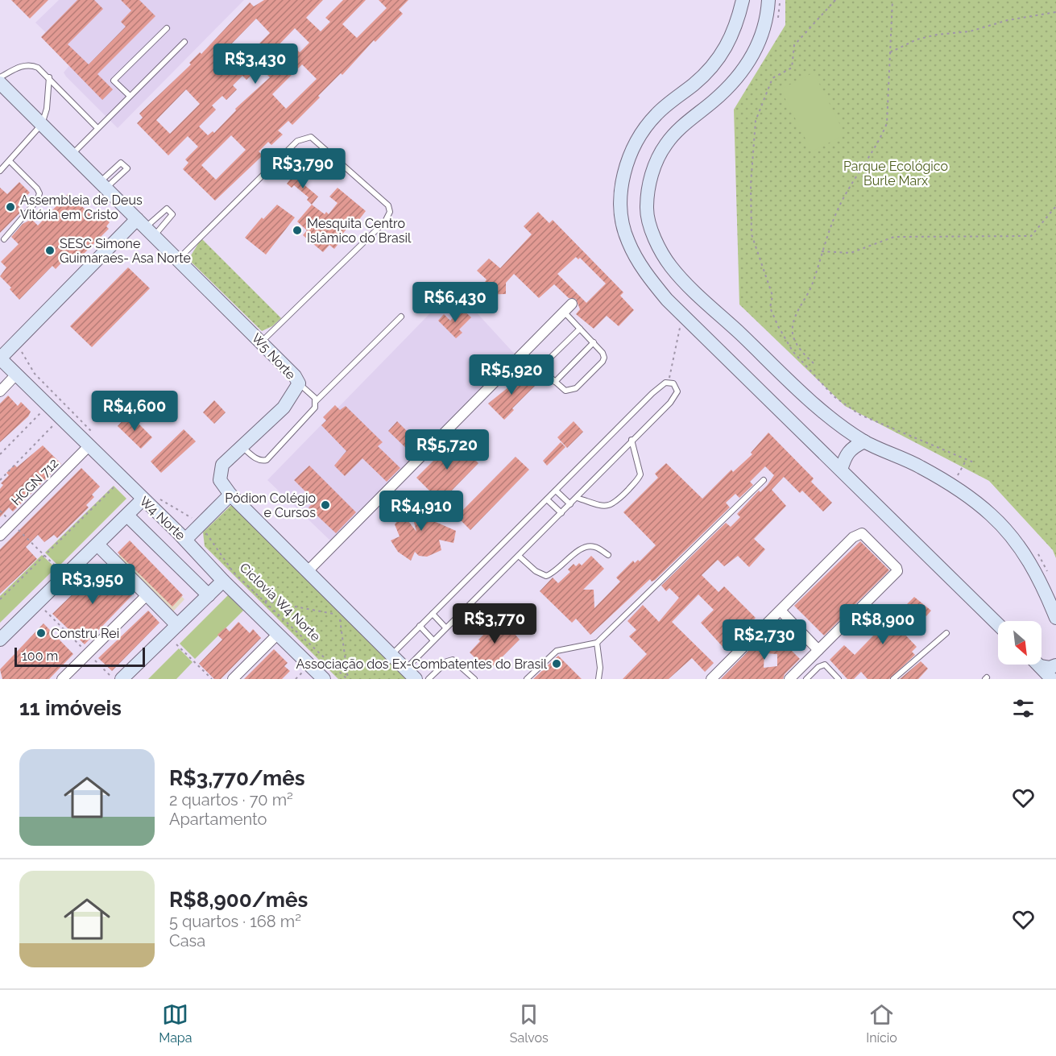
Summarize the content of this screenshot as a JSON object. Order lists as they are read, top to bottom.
{
  "streets": {
    "street": ["W5 Norte", "HCGN 712", "W4 Norte"],
    "path": ["Ciclovia W4 Norte"]
  },
  "crossings": [
    ["HCGN 712", "W4 Norte"],
    ["W4 Norte", "Ciclovia W4 Norte"]
  ],
  "parks": ["Parque Ecológico Burle Marx"],
  "places": [
    "Assembleia de Deus Vitória em Cristo",
    "Mesquita Centro Islâmico do Brasil",
    "SESC Simone Guimaraes- Asa Norte",
    "Pódion Colégio e Cursos",
    "Constru Rei",
    "Associação dos Ex-Combatentes do Brasil"
  ],
  "scale_bar": "100 m",
  "north": "bottom right",
  "page": {
    "price": [
      "R$3,430",
      "R$3,790",
      "R$6,430",
      "R$5,920",
      "R$4,600",
      "R$5,720",
      "R$4,910",
      "R$3,950",
      "R$3,770",
      "R$8,900",
      "R$2,730"
    ],
    "scale": "100 m",
    "heading": "11 imóveis",
    "list": [
      {
        "name": "R$3,770/mês",
        "note": "2 quartos · 70 m² · Apartamento"
      },
      {
        "name": "R$8,900/mês",
        "note": "5 quartos · 168 m² · Casa"
      }
    ],
    "tabs": ["Mapa", "Salvos", "Início"]
  }
}
